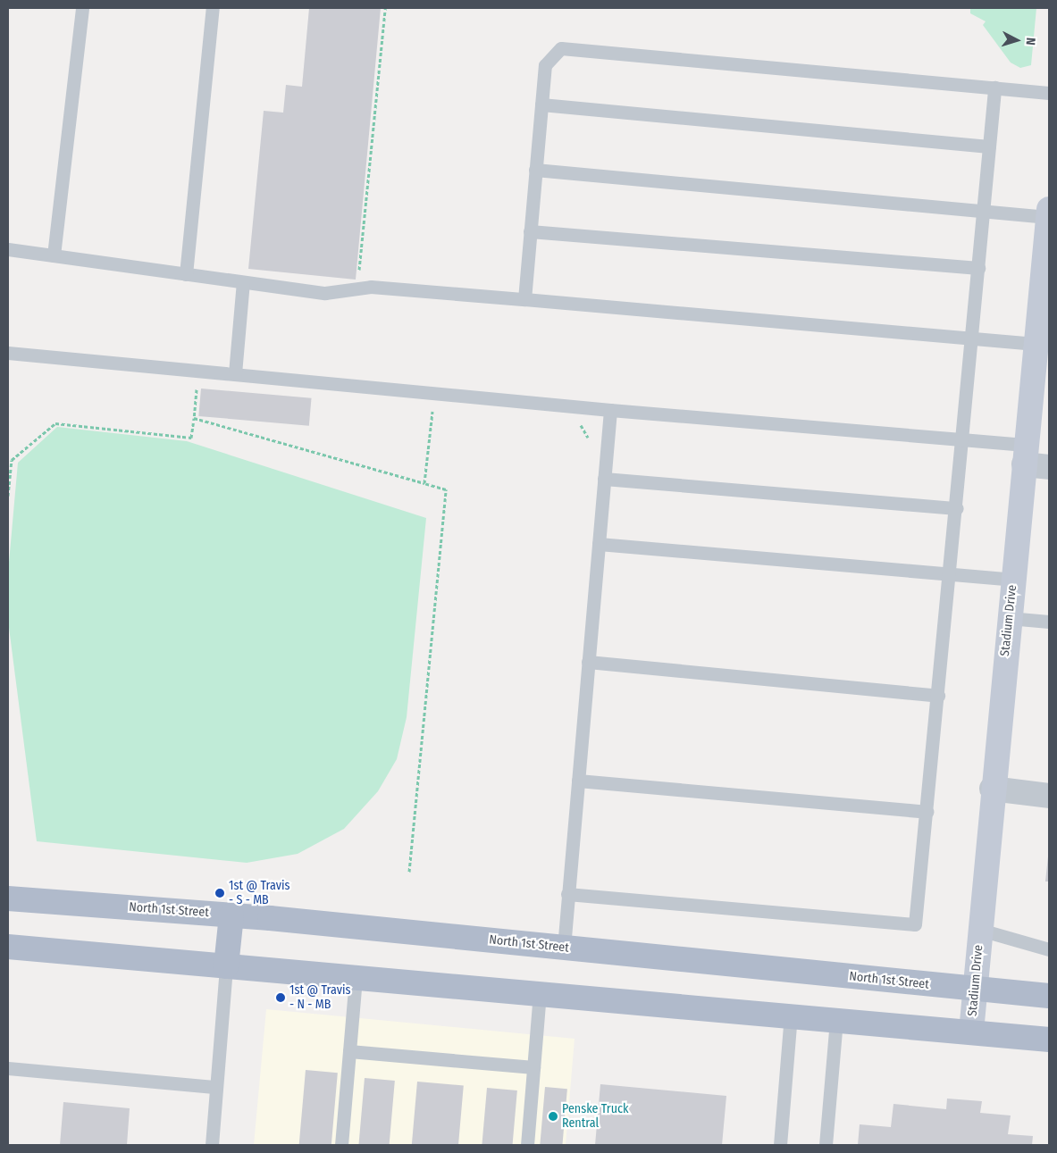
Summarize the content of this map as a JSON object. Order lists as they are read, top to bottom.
{
  "streets": {
    "main road": ["North 1st Street"],
    "street": ["Stadium Drive"]
  },
  "crossings": [
    ["Stadium Drive", "North 1st Street"]
  ],
  "places": ["1st @ Travis - S - MB", "1st @ Travis - N - MB", "Penske Truck Rentral"],
  "north": "right"
}
